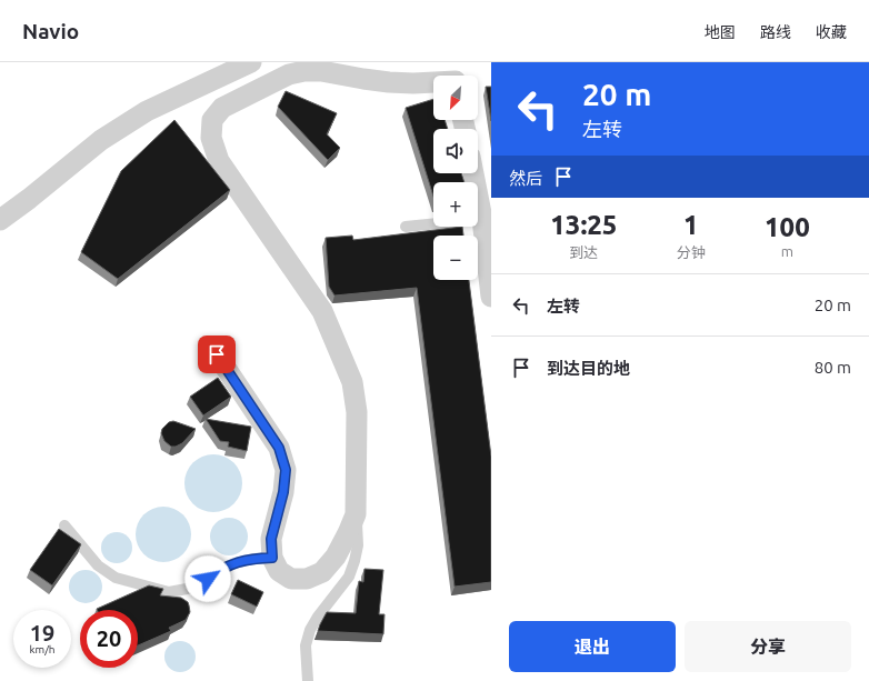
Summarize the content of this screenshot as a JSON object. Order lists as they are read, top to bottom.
{
  "north": "bottom left",
  "page": {
    "header": "Navio",
    "nav": ["地图", "路线", "收藏"],
    "turn": ["20 m", "左转"],
    "map_buttons": ["+", "−"],
    "then": "然后",
    "eta": [
      "13:25",
      "到达",
      "1",
      "分钟",
      "100",
      "m"
    ],
    "list": [
      {
        "name": "左转",
        "value": "20 m"
      },
      {
        "name": "到达目的地",
        "value": "80 m"
      }
    ],
    "speed": "19 km/h",
    "limit": "20",
    "buttons": ["退出", "分享"]
  }
}
